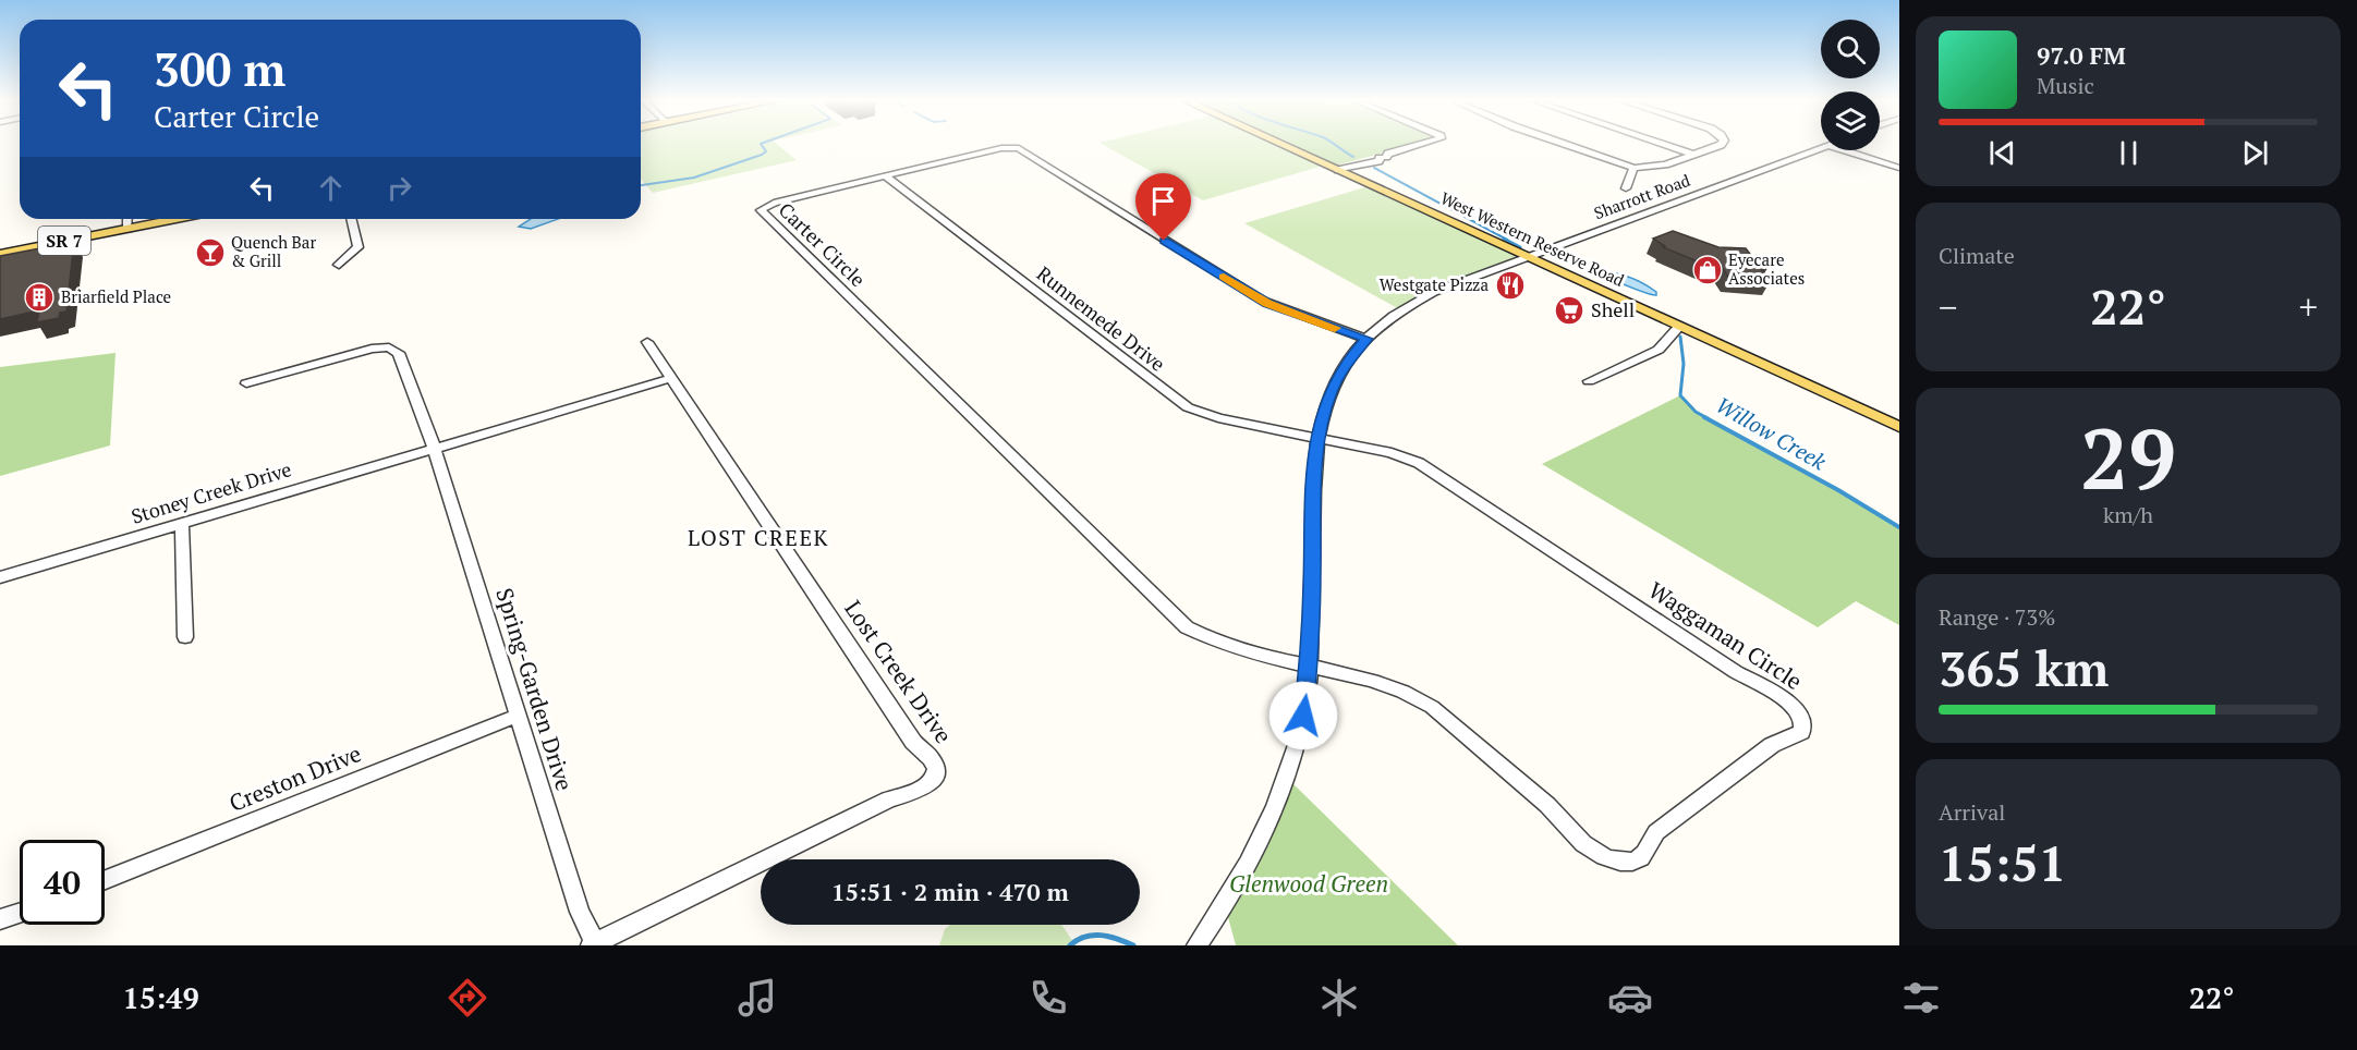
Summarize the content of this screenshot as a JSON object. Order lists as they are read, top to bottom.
{
  "streets": {
    "main road": ["West Western Reserve Road", "SR 7"],
    "street": [
      "Sharrott Road",
      "Carter Circle",
      "Runnemede Drive",
      "Stoney Creek Drive",
      "Waggaman Circle",
      "Lost Creek Drive",
      "Spring-Garden Drive",
      "Creston Drive"
    ]
  },
  "crossings": [
    ["Sharrott Road", "West Western Reserve Road"],
    ["Sharrott Road", "Carter Circle"],
    ["Sharrott Road", "Runnemede Drive"],
    ["Sharrott Road", "Waggaman Circle"],
    ["Carter Circle", "Runnemede Drive"],
    ["Carter Circle", "Waggaman Circle"],
    ["Runnemede Drive", "Waggaman Circle"],
    ["Stoney Creek Drive", "Spring-Garden Drive"],
    ["Lost Creek Drive", "Spring-Garden Drive"],
    ["Spring-Garden Drive", "Creston Drive"]
  ],
  "districts": ["LOST CREEK"],
  "water": ["Willow Creek"],
  "parks": ["Glenwood Green"],
  "places": {
    "bar": ["Quench Bar & Grill"],
    "shop": ["Eyecare Associates"],
    "restaurant": ["Westgate Pizza"],
    "building": ["Briarfield Place"],
    "supermarket": ["Shell"]
  },
  "page": {
    "turn": ["300 m", "Carter Circle"],
    "song": ["97.0 FM", "Music"],
    "tile": [
      "Climate",
      ["29", "km/h"],
      ["Range · 73%", "365 km"],
      ["Arrival", "15:51"]
    ],
    "heat": ["−", "22°", "+"],
    "limit": "40",
    "trip": "15:51 · 2 min · 470 m",
    "tabs": ["15:49", "22°"]
  }
}
